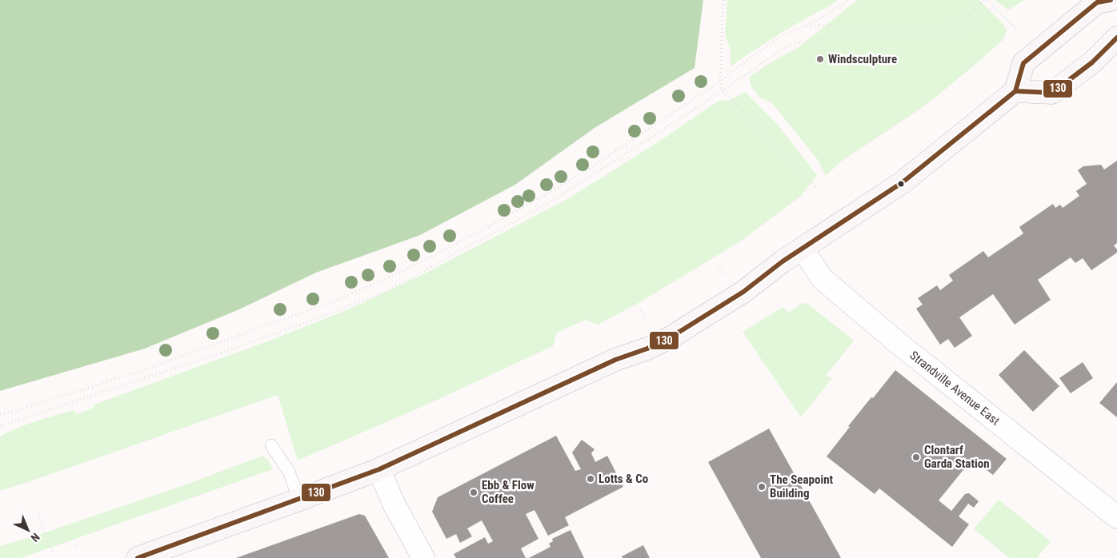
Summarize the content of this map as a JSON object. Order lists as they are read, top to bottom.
{
  "streets": {
    "street": ["Strandville Avenue East"]
  },
  "places": [
    "Windsculpture",
    "Clontarf Garda Station",
    "Lotts & Co",
    "The Seapoint Building",
    "Ebb & Flow Coffee"
  ],
  "lines": ["transit line 130"],
  "north": "bottom right"
}
